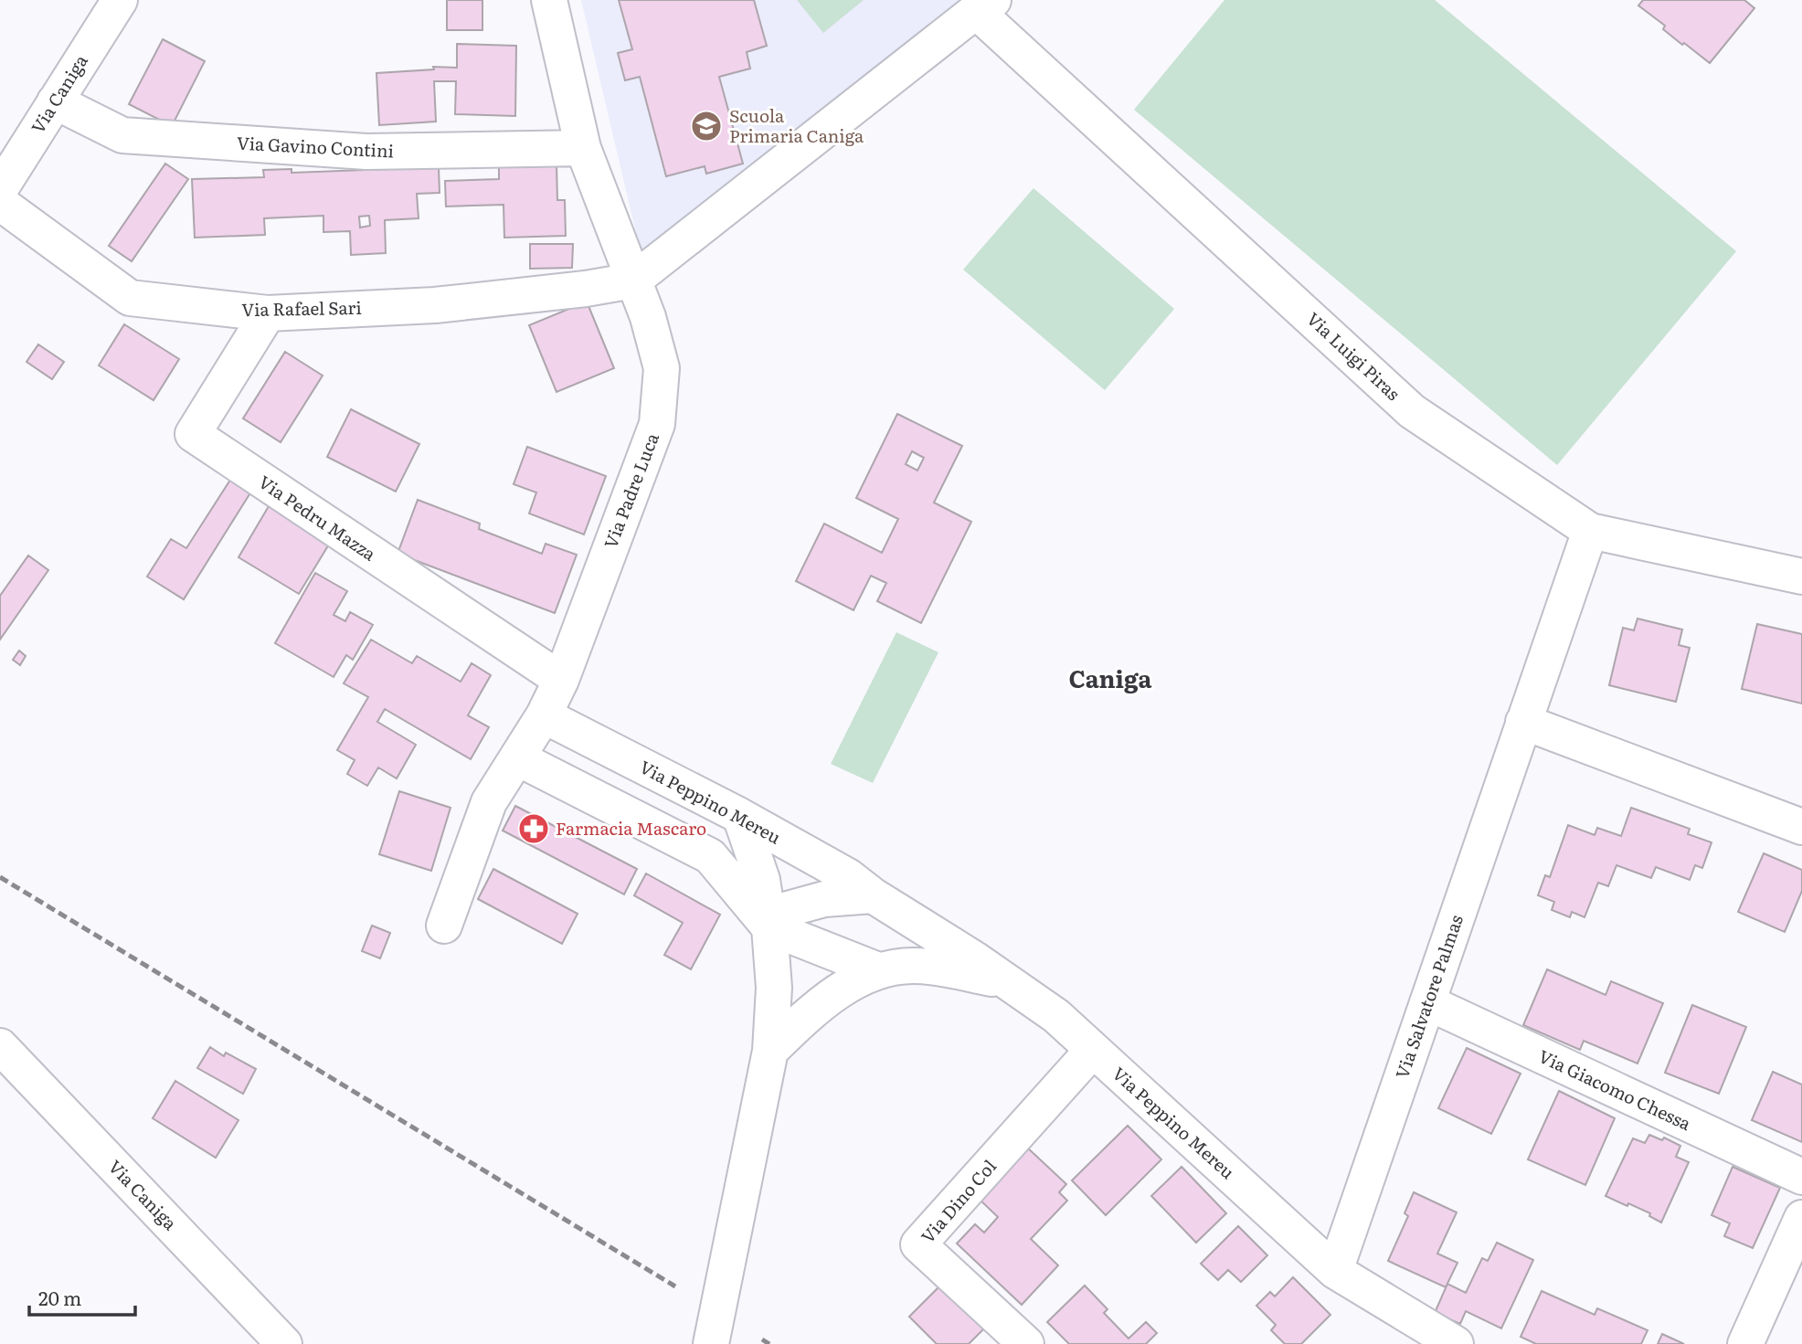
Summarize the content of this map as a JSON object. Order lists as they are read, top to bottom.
{
  "streets": {
    "street": [
      "Via Caniga",
      "Via Gavino Contini",
      "Via Rafael Sari",
      "Via Luigi Piras",
      "Via Padre Luca",
      "Via Pedru Mazza",
      "Via Peppino Mereu",
      "Via Salvatore Palmas",
      "Via Giacomo Chessa",
      "Via Dino Col"
    ]
  },
  "crossings": [
    ["Via Caniga", "Via Gavino Contini"],
    ["Via Gavino Contini", "Via Padre Luca"],
    ["Via Rafael Sari", "Via Padre Luca"],
    ["Via Rafael Sari", "Via Pedru Mazza"],
    ["Via Luigi Piras", "Via Salvatore Palmas"],
    ["Via Padre Luca", "Via Pedru Mazza"],
    ["Via Padre Luca", "Via Peppino Mereu"],
    ["Via Peppino Mereu", "Via Salvatore Palmas"],
    ["Via Peppino Mereu", "Via Dino Col"],
    ["Via Salvatore Palmas", "Via Giacomo Chessa"]
  ],
  "districts": ["Caniga"],
  "places": {
    "school or university": ["Scuola Primaria Caniga"],
    "pharmacy": ["Farmacia Mascaro"]
  },
  "scale_bar": "20 m"
}
